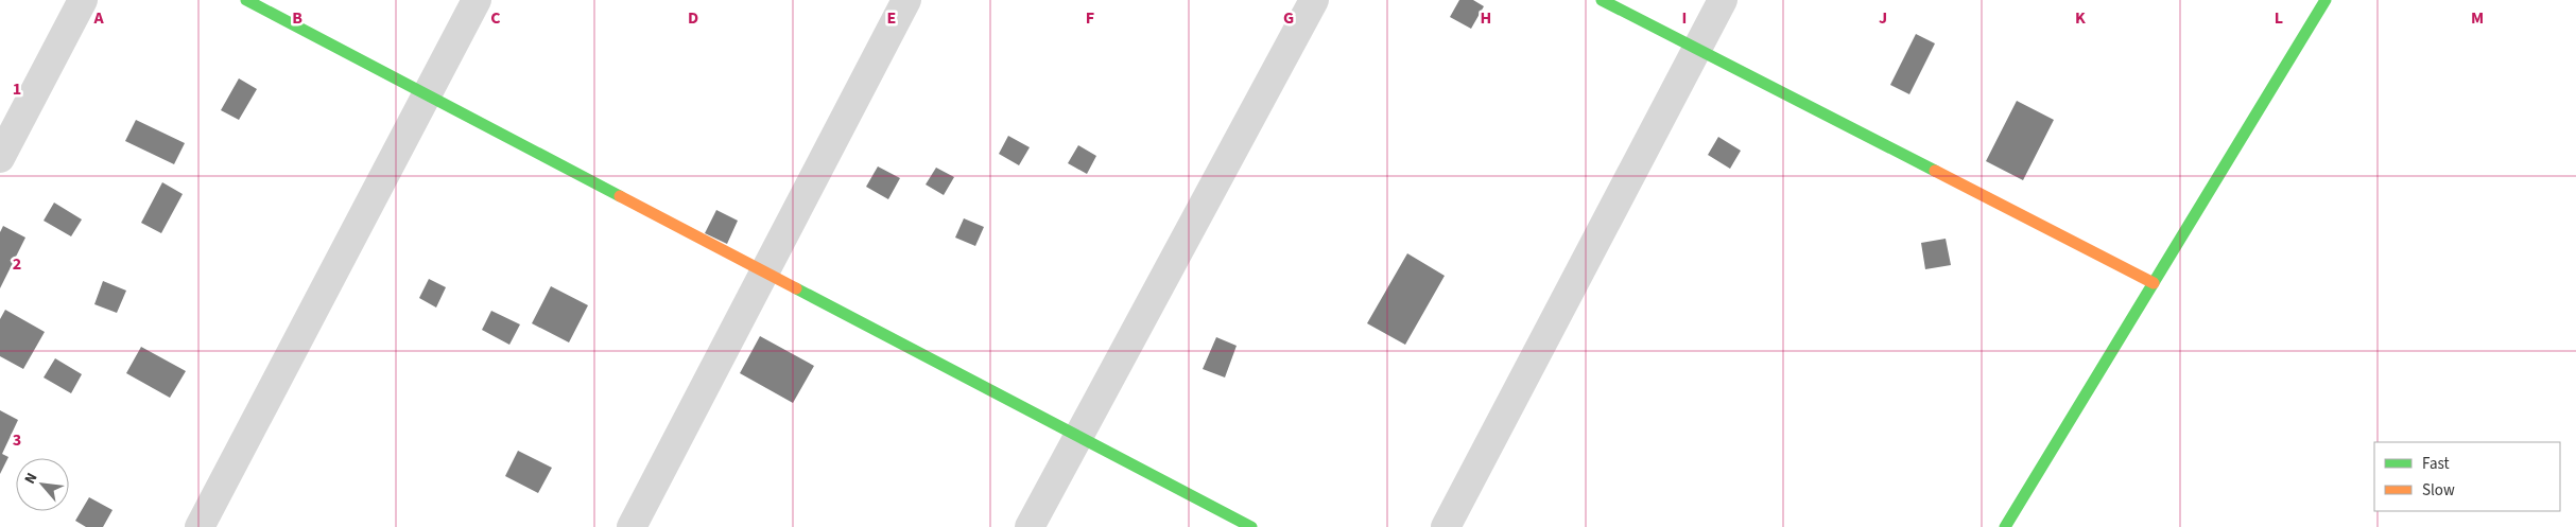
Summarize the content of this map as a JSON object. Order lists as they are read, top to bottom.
{
  "legend": ["Fast", "Slow"],
  "north": "top left",
  "grid": {
    "columns": [
      "A",
      "B",
      "C",
      "D",
      "E",
      "F",
      "G",
      "H",
      "I",
      "J",
      "K",
      "L",
      "M"
    ],
    "rows": ["1", "2", "3"]
  }
}
